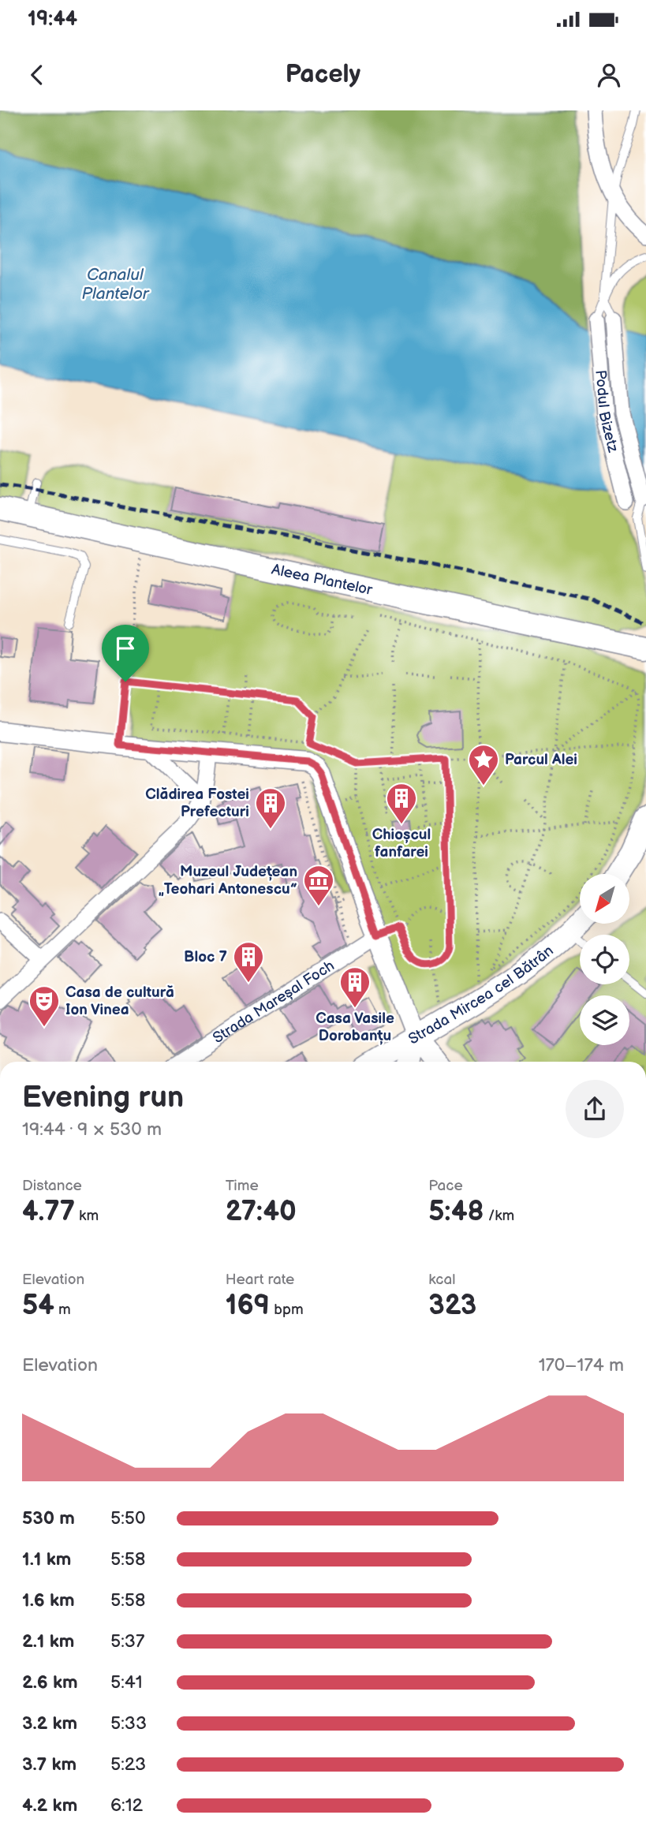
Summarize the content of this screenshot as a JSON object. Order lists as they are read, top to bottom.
{
  "streets": {
    "main road": ["Aleea Plantelor", "Strada Mircea cel Bătrân"],
    "street": ["Podul Bizetz", "Strada Mareșal Foch"]
  },
  "water": ["Canalul Plantelor"],
  "places": {
    "place": ["Parcul Alei"],
    "building": [
      "Chioșcul fanfarei",
      "Clădirea Fostei Prefecturi",
      "Bloc 7",
      "Casa Vasile Dorobanțu"
    ],
    "museum": ["Muzeul Județean „Teohari Antonescu”"],
    "theatre": ["Casa de cultură Ion Vinea"]
  },
  "north": "bottom left",
  "page": {
    "status": "19:44",
    "header": "Pacely",
    "heading": ["Evening run", "19:44 · 9 × 530 m"],
    "stats": [
      ["Distance", "4.77 km"],
      ["Time", "27:40"],
      ["Pace", "5:48 /km"],
      ["Elevation", "54 m"],
      ["Heart rate", "169 bpm"],
      ["kcal", "323"]
    ],
    "chart": ["Elevation", "170–174 m"],
    "list": [
      {
        "name": "530 m",
        "note": "5:50"
      },
      {
        "name": "1.1 km",
        "note": "5:58"
      },
      {
        "name": "1.6 km",
        "note": "5:58"
      },
      {
        "name": "2.1 km",
        "note": "5:37"
      },
      {
        "name": "2.6 km",
        "note": "5:41"
      },
      {
        "name": "3.2 km",
        "note": "5:33"
      },
      {
        "name": "3.7 km",
        "note": "5:23"
      },
      {
        "name": "4.2 km",
        "note": "6:12"
      }
    ]
  }
}
